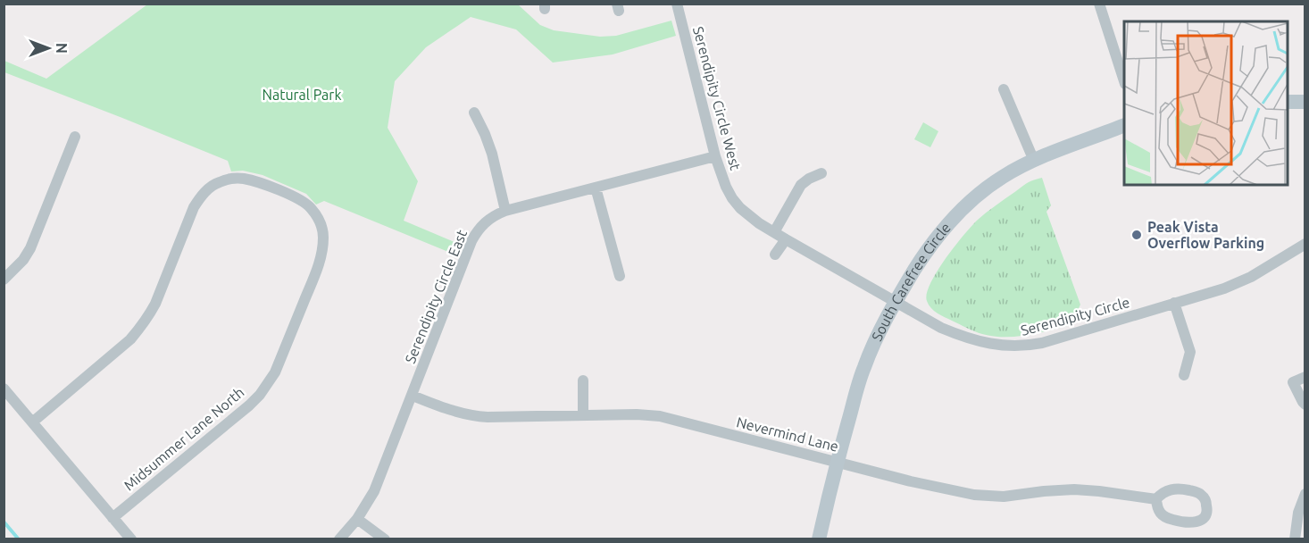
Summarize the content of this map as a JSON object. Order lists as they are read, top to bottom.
{
  "streets": {
    "main road": ["South Carefree Circle"],
    "street": [
      "Serendipity Circle West",
      "Serendipity Circle East",
      "Serendipity Circle",
      "Nevermind Lane",
      "Midsummer Lane North"
    ]
  },
  "crossings": [
    ["Serendipity Circle West", "South Carefree Circle"],
    ["Serendipity Circle West", "Serendipity Circle East"],
    ["Serendipity Circle West", "Serendipity Circle"],
    ["South Carefree Circle", "Serendipity Circle"],
    ["South Carefree Circle", "Nevermind Lane"],
    ["Serendipity Circle East", "Nevermind Lane"]
  ],
  "parks": ["Natural Park"],
  "places": ["Peak Vista Overflow Parking"],
  "north": "right"
}
